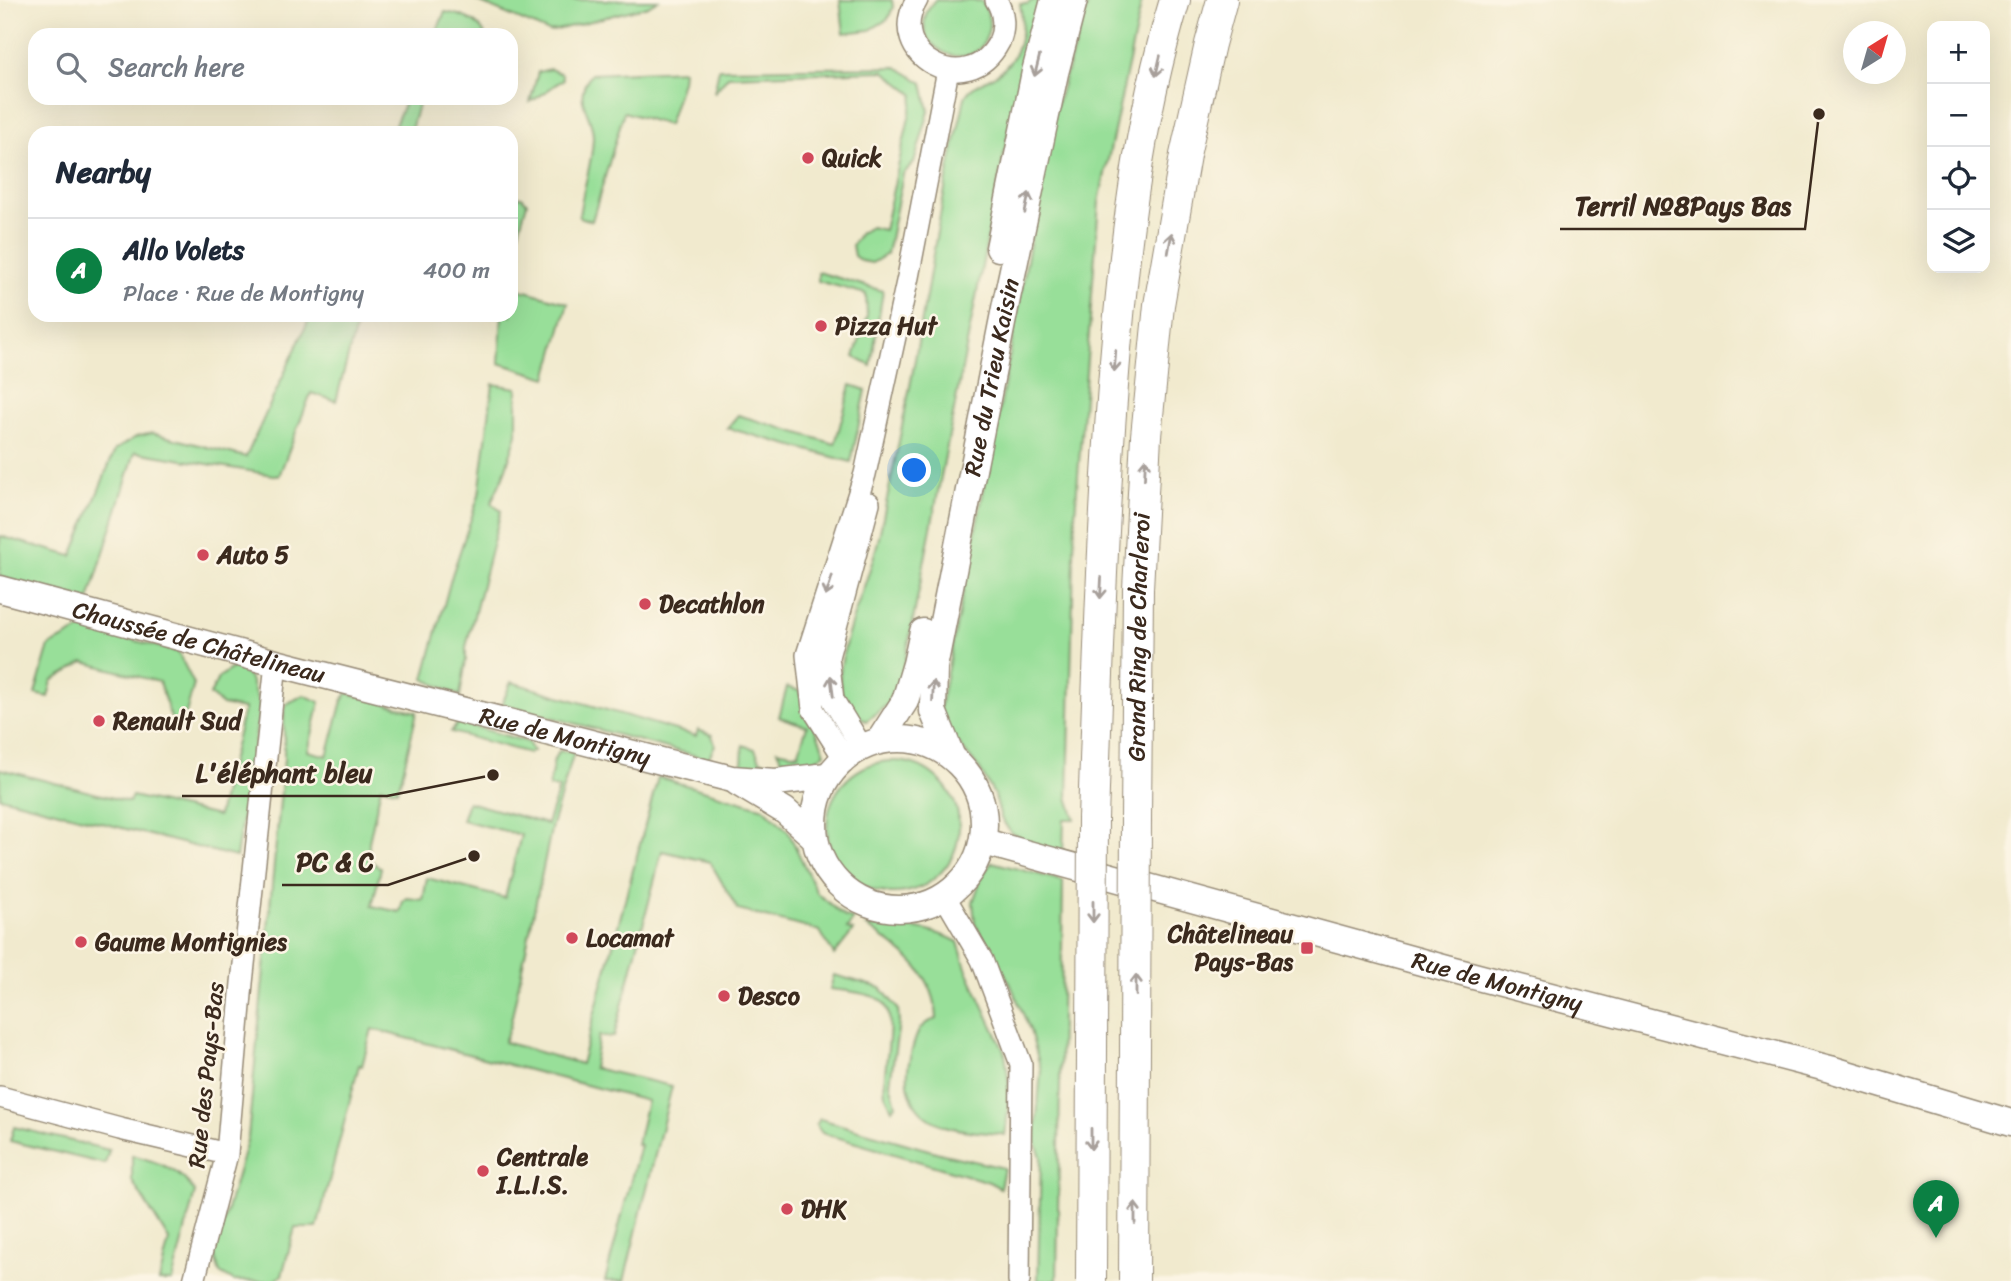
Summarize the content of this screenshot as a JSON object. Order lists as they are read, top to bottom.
{
  "streets": {
    "highway": ["Grand Ring de Charleroi"],
    "main road": ["Rue du Trieu Kaisin", "Chaussée de Châtelineau", "Rue de Montigny"],
    "street": ["Rue des Pays-Bas"]
  },
  "crossings": [
    ["Rue du Trieu Kaisin", "Rue de Montigny"],
    ["Chaussée de Châtelineau", "Rue de Montigny"],
    ["Chaussée de Châtelineau", "Rue des Pays-Bas"]
  ],
  "places": {
    "other": [
      "Terril №8Pays Bas",
      "Quick",
      "Pizza Hut",
      "Auto 5",
      "Decathlon",
      "Renault Sud",
      "L'éléphant bleu",
      "PC & C",
      "Locamat",
      "Gaume Montignies",
      "Desco",
      "Centrale I.L.I.S.",
      "DHK"
    ],
    "transit": ["Châtelineau Pays-Bas"]
  },
  "north": "top right",
  "page": {
    "map_buttons": ["+", "−"],
    "search": "Search here",
    "heading": "Nearby",
    "list": [
      {
        "mark": "A",
        "name": "Allo Volets",
        "note": "Place · Rue de Montigny",
        "value": "400 m"
      }
    ],
    "pins": "A"
  }
}
